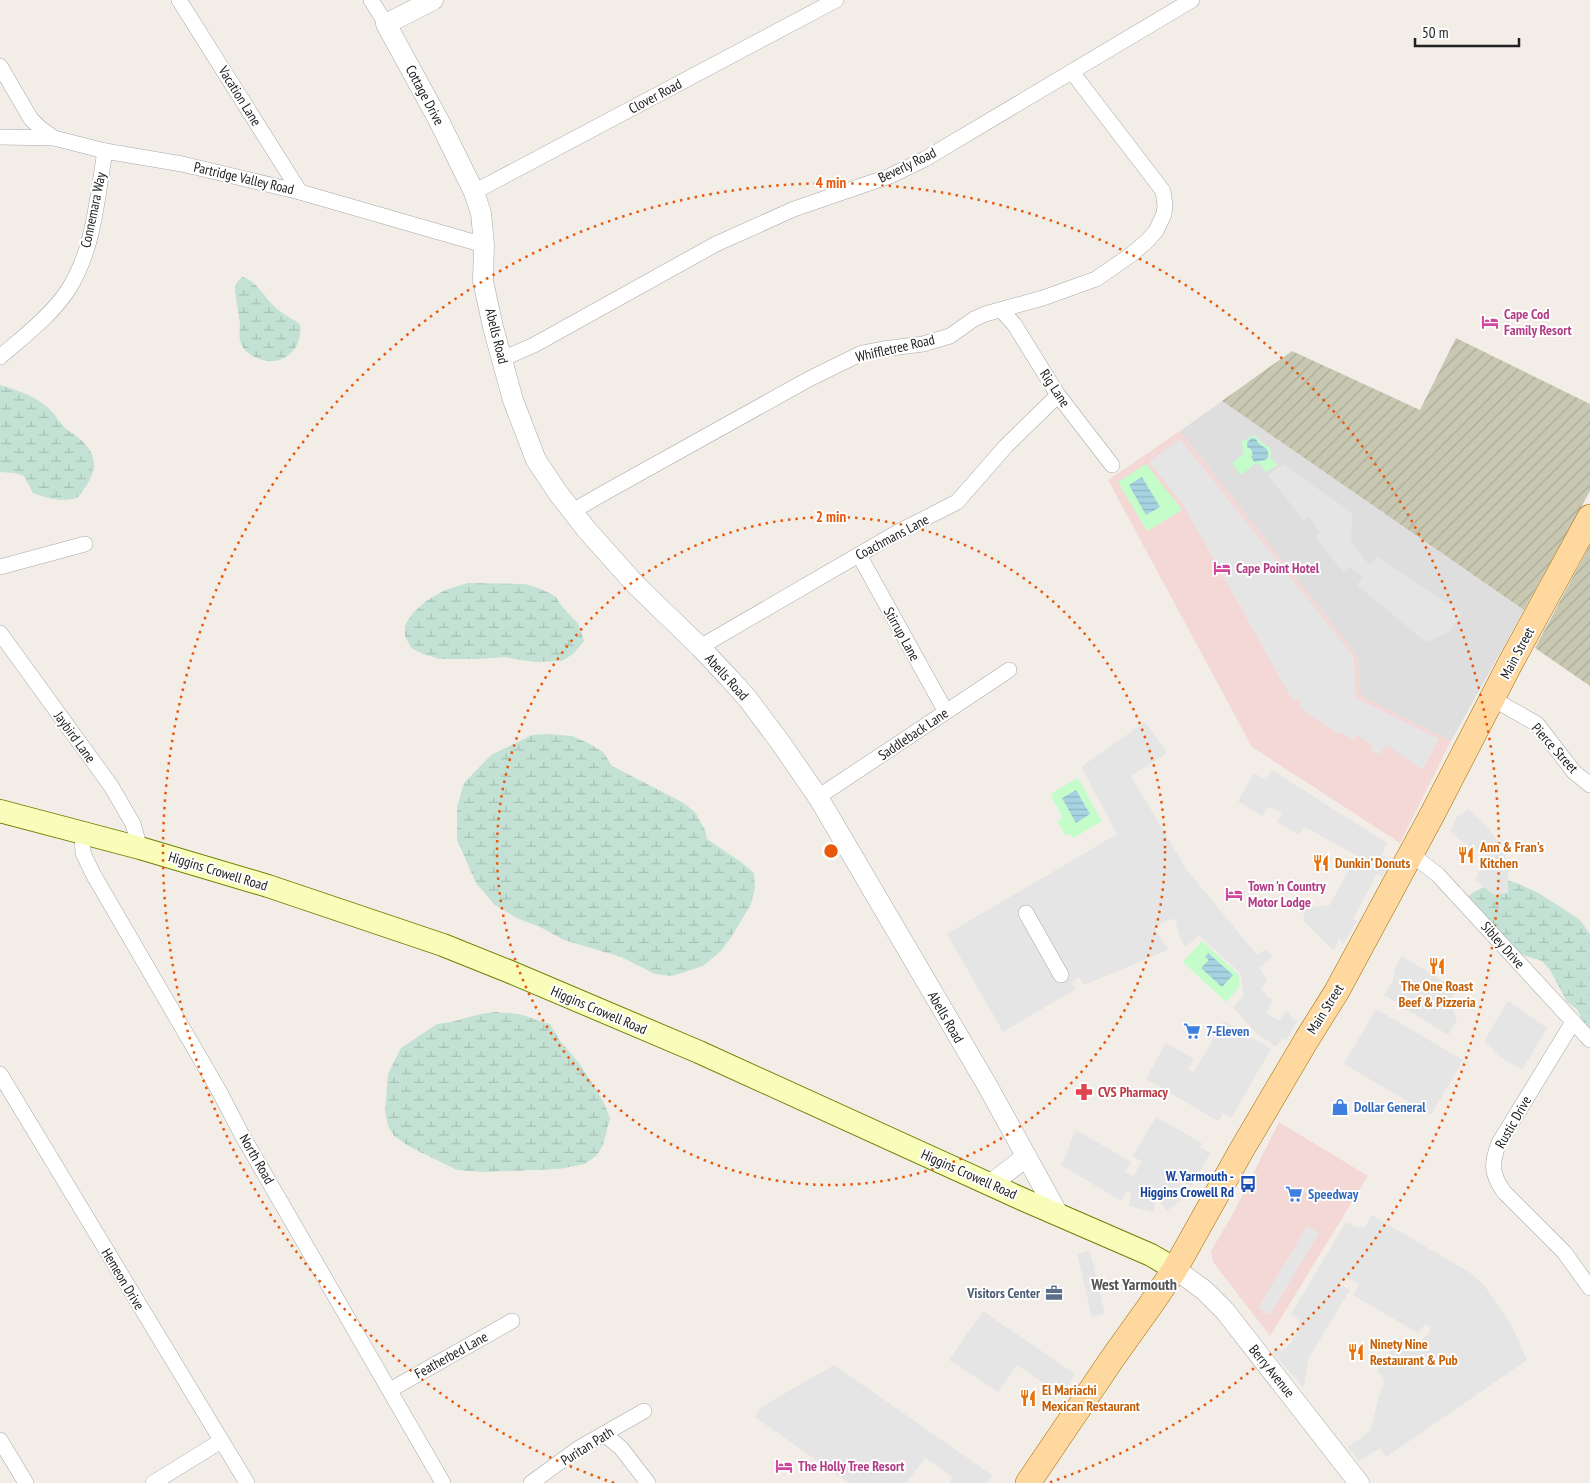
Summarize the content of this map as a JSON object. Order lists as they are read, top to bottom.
{
  "streets": {
    "main road": ["Main Street", "Higgins Crowell Road"],
    "street": [
      "Cottage Drive",
      "Vacation Lane",
      "Clover Road",
      "Beverly Road",
      "Partridge Valley Road",
      "Connemara Way",
      "Abells Road",
      "Whiffletree Road",
      "Rig Lane",
      "Coachmans Lane",
      "Stirrup Lane",
      "Saddleback Lane",
      "Jaybird Lane",
      "Pierce Street",
      "Sibley Drive",
      "Rustic Drive",
      "North Road",
      "Hemeon Drive",
      "Featherbed Lane",
      "Berry Avenue",
      "Puritan Path"
    ]
  },
  "crossings": [
    ["Cottage Drive", "Clover Road"],
    ["Cottage Drive", "Abells Road"],
    ["Vacation Lane", "Partridge Valley Road"],
    ["Clover Road", "Abells Road"],
    ["Beverly Road", "Abells Road"],
    ["Beverly Road", "Whiffletree Road"],
    ["Partridge Valley Road", "Connemara Way"],
    ["Partridge Valley Road", "Abells Road"],
    ["Abells Road", "Whiffletree Road"],
    ["Abells Road", "Coachmans Lane"],
    ["Abells Road", "Saddleback Lane"],
    ["Abells Road", "Higgins Crowell Road"],
    ["Whiffletree Road", "Rig Lane"],
    ["Rig Lane", "Coachmans Lane"],
    ["Coachmans Lane", "Stirrup Lane"],
    ["Stirrup Lane", "Saddleback Lane"],
    ["Main Street", "Pierce Street"],
    ["Main Street", "Higgins Crowell Road"],
    ["Main Street", "Sibley Drive"],
    ["Main Street", "Berry Avenue"],
    ["Jaybird Lane", "Higgins Crowell Road"],
    ["Higgins Crowell Road", "North Road"],
    ["Higgins Crowell Road", "Berry Avenue"],
    ["Sibley Drive", "Rustic Drive"],
    ["North Road", "Featherbed Lane"]
  ],
  "districts": ["West Yarmouth"],
  "places": {
    "hotel": [
      "Cape Cod Family Resort",
      "Cape Point Hotel",
      "Town 'n Country Motor Lodge",
      "The Holly Tree Resort"
    ],
    "restaurant": [
      "Ann & Fran's Kitchen",
      "Dunkin' Donuts",
      "The One Roast Beef & Pizzeria",
      "Ninety Nine Restaurant & Pub",
      "El Mariachi Mexican Restaurant"
    ],
    "supermarket": ["7-Eleven", "Speedway"],
    "pharmacy": ["CVS Pharmacy"],
    "shop": ["Dollar General"],
    "bus stop": ["W. Yarmouth - Higgins Crowell Rd"],
    "office": ["Visitors Center"]
  },
  "scale_bar": "50 m",
  "rings": ["4 min", "2 min"]
}
